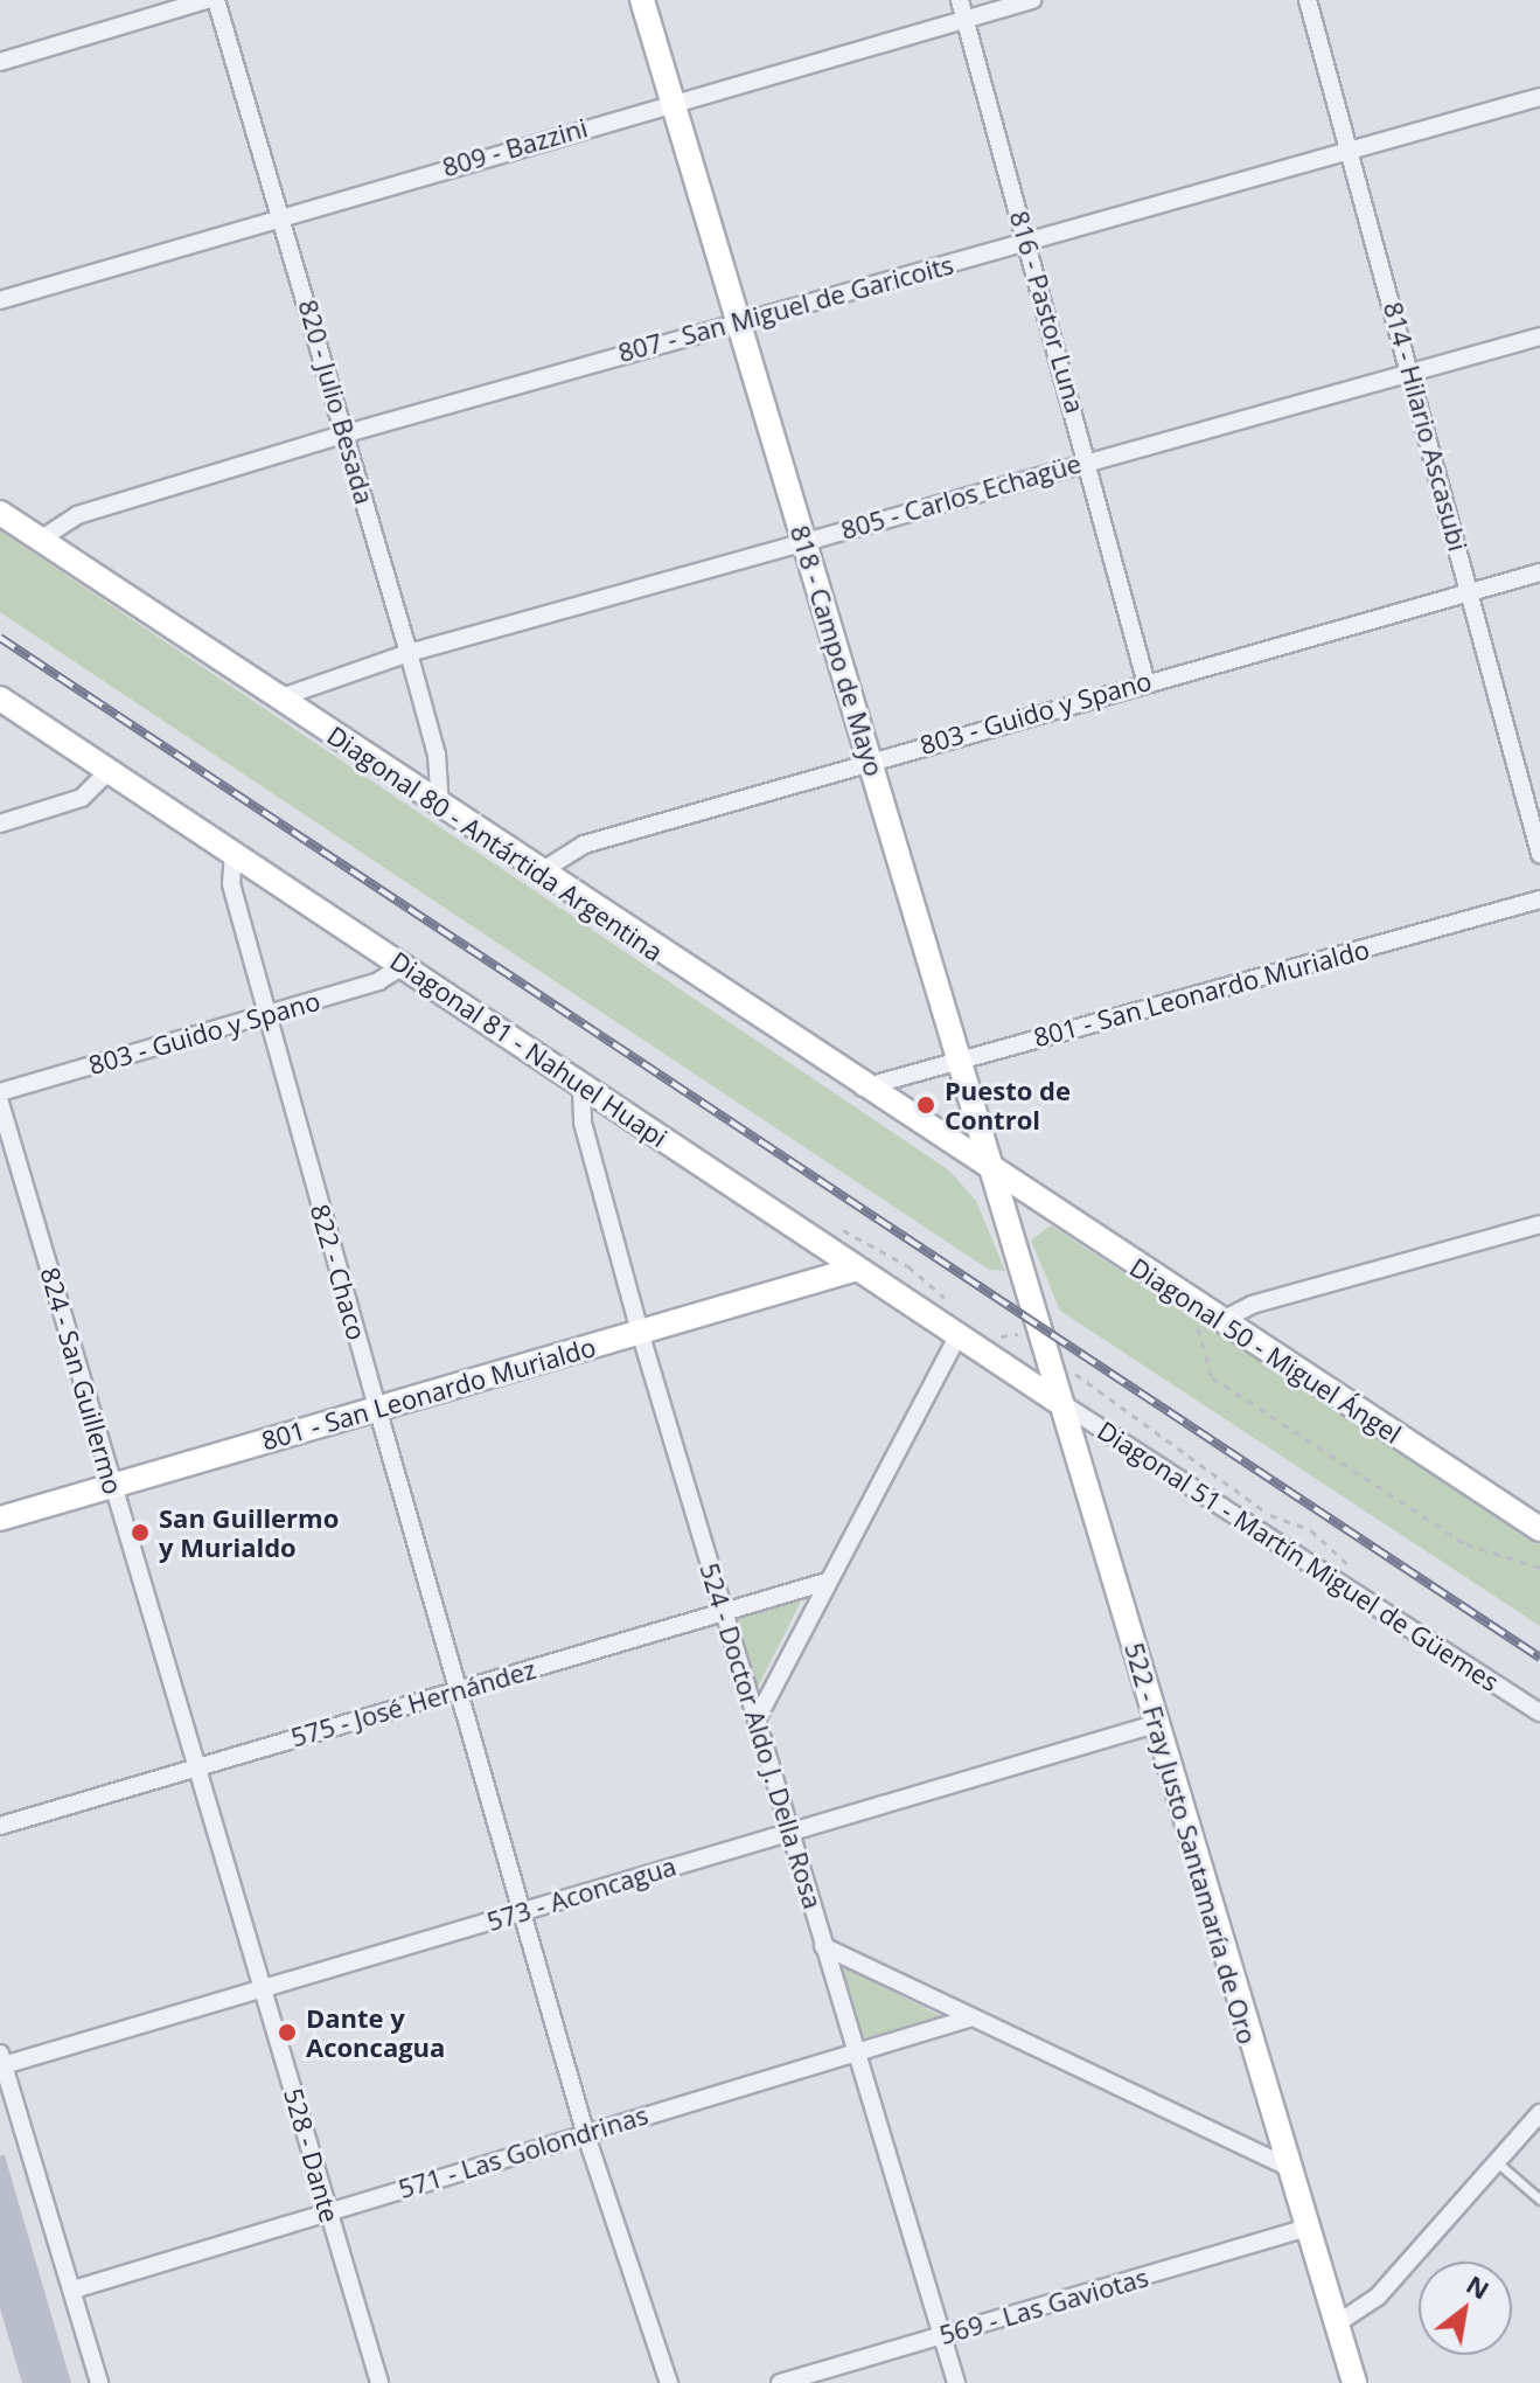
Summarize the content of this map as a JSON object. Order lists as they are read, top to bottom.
{
  "streets": {
    "street": [
      "809 - Bazzini",
      "807 - San Miguel de Garicoits",
      "816 - Pastor Luna",
      "820 - Julio Besada",
      "814 - Hilario Ascasubi",
      "805 - Carlos Echagüe",
      "818 - Campo de Mayo",
      "803 - Guido y Spano",
      "Diagonal 80 - Antártida Argentina",
      "801 - San Leonardo Murialdo",
      "Diagonal 81 - Nahuel Huapi",
      "822 - Chaco",
      "Diagonal 50 - Miguel Ángel",
      "824 - San Guillermo",
      "Diagonal 51 - Martín Miguel de Güemes",
      "575 - José Hernández",
      "524 - Doctor Aldo J. Della Rosa",
      "522 - Fray Justo Santamaría de Oro",
      "573 - Aconcagua",
      "571 - Las Golondrinas",
      "528 - Dante",
      "569 - Las Gaviotas"
    ]
  },
  "crossings": [
    ["809 - Bazzini", "816 - Pastor Luna"],
    ["809 - Bazzini", "820 - Julio Besada"],
    ["809 - Bazzini", "818 - Campo de Mayo"],
    ["807 - San Miguel de Garicoits", "816 - Pastor Luna"],
    ["807 - San Miguel de Garicoits", "820 - Julio Besada"],
    ["807 - San Miguel de Garicoits", "814 - Hilario Ascasubi"],
    ["807 - San Miguel de Garicoits", "818 - Campo de Mayo"],
    ["807 - San Miguel de Garicoits", "Diagonal 80 - Antártida Argentina"],
    ["816 - Pastor Luna", "805 - Carlos Echagüe"],
    ["816 - Pastor Luna", "803 - Guido y Spano"],
    ["820 - Julio Besada", "805 - Carlos Echagüe"],
    ["820 - Julio Besada", "Diagonal 80 - Antártida Argentina"],
    ["814 - Hilario Ascasubi", "805 - Carlos Echagüe"],
    ["814 - Hilario Ascasubi", "803 - Guido y Spano"],
    ["805 - Carlos Echagüe", "818 - Campo de Mayo"],
    ["805 - Carlos Echagüe", "Diagonal 80 - Antártida Argentina"],
    ["818 - Campo de Mayo", "803 - Guido y Spano"],
    ["818 - Campo de Mayo", "Diagonal 80 - Antártida Argentina"],
    ["818 - Campo de Mayo", "801 - San Leonardo Murialdo"],
    ["818 - Campo de Mayo", "Diagonal 50 - Miguel Ángel"],
    ["818 - Campo de Mayo", "522 - Fray Justo Santamaría de Oro"],
    ["803 - Guido y Spano", "Diagonal 80 - Antártida Argentina"],
    ["803 - Guido y Spano", "Diagonal 81 - Nahuel Huapi"],
    ["803 - Guido y Spano", "822 - Chaco"],
    ["Diagonal 80 - Antártida Argentina", "801 - San Leonardo Murialdo"],
    ["Diagonal 80 - Antártida Argentina", "Diagonal 50 - Miguel Ángel"],
    ["801 - San Leonardo Murialdo", "Diagonal 81 - Nahuel Huapi"],
    ["801 - San Leonardo Murialdo", "822 - Chaco"],
    ["801 - San Leonardo Murialdo", "824 - San Guillermo"],
    ["801 - San Leonardo Murialdo", "524 - Doctor Aldo J. Della Rosa"],
    ["Diagonal 81 - Nahuel Huapi", "822 - Chaco"],
    ["Diagonal 81 - Nahuel Huapi", "Diagonal 51 - Martín Miguel de Güemes"],
    ["Diagonal 81 - Nahuel Huapi", "524 - Doctor Aldo J. Della Rosa"],
    ["Diagonal 81 - Nahuel Huapi", "522 - Fray Justo Santamaría de Oro"],
    ["822 - Chaco", "575 - José Hernández"],
    ["822 - Chaco", "573 - Aconcagua"],
    ["822 - Chaco", "571 - Las Golondrinas"],
    ["824 - San Guillermo", "575 - José Hernández"],
    ["824 - San Guillermo", "528 - Dante"],
    ["Diagonal 51 - Martín Miguel de Güemes", "522 - Fray Justo Santamaría de Oro"],
    ["575 - José Hernández", "524 - Doctor Aldo J. Della Rosa"],
    ["575 - José Hernández", "528 - Dante"],
    ["524 - Doctor Aldo J. Della Rosa", "573 - Aconcagua"],
    ["524 - Doctor Aldo J. Della Rosa", "571 - Las Golondrinas"],
    ["524 - Doctor Aldo J. Della Rosa", "569 - Las Gaviotas"],
    ["522 - Fray Justo Santamaría de Oro", "573 - Aconcagua"],
    ["522 - Fray Justo Santamaría de Oro", "569 - Las Gaviotas"],
    ["573 - Aconcagua", "528 - Dante"],
    ["571 - Las Golondrinas", "528 - Dante"]
  ],
  "places": ["Puesto de Control", "San Guillermo y Murialdo", "Dante y Aconcagua"],
  "north": "top right"
}
